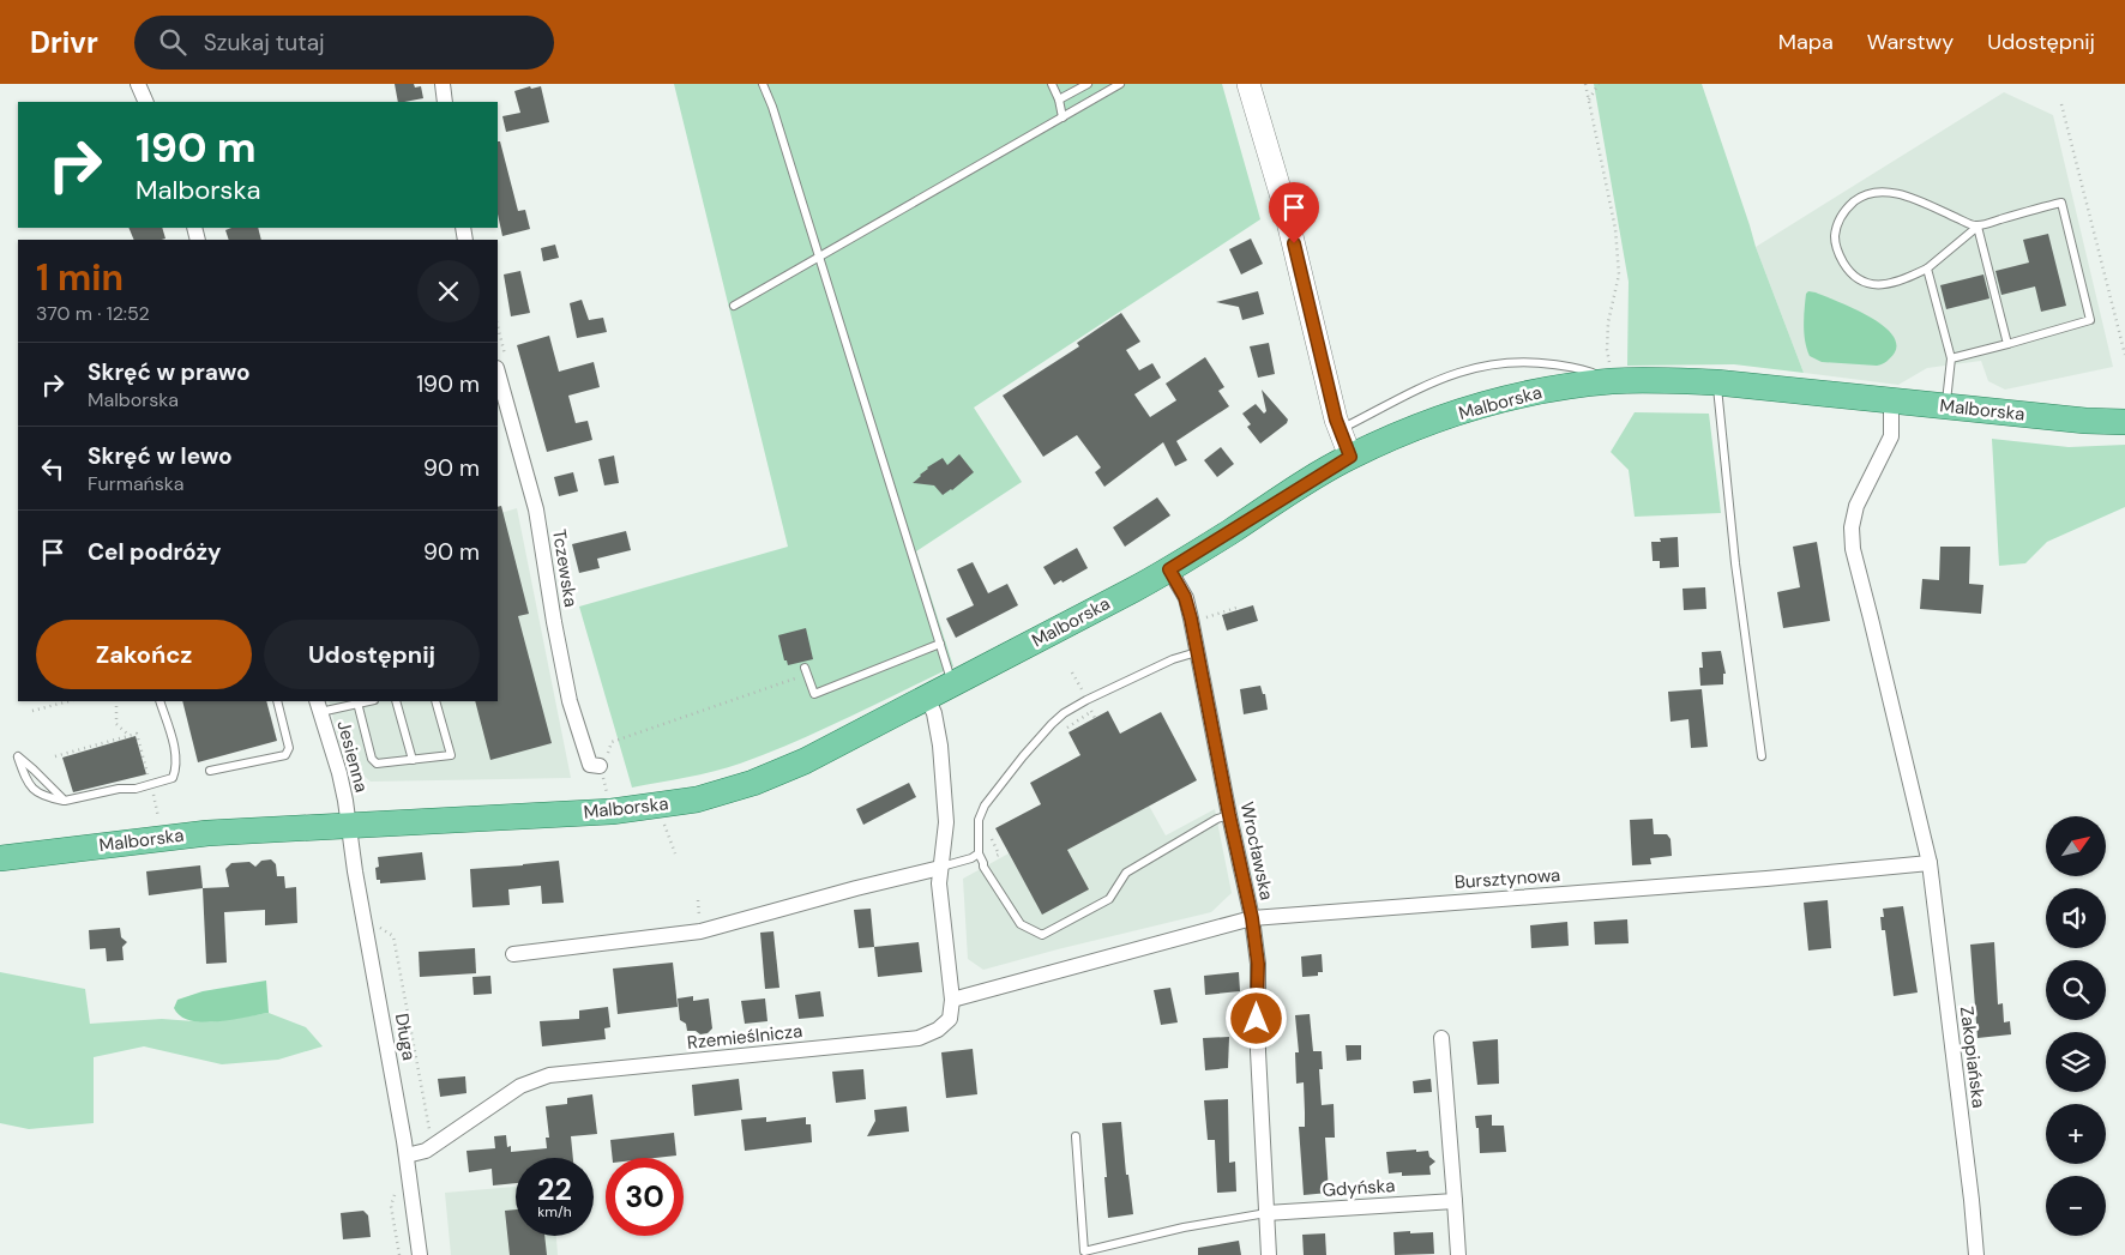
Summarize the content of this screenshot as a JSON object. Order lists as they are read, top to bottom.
{
  "streets": {
    "main road": ["Malborska"],
    "street": [
      "Tczewska",
      "Jesienna",
      "Wrocławska",
      "Bursztynowa",
      "Długa",
      "Rzemieślnicza",
      "Zakopiańska",
      "Gdyńska"
    ]
  },
  "crossings": [
    ["Malborska", "Jesienna"],
    ["Malborska", "Wrocławska"],
    ["Malborska", "Długa"],
    ["Malborska", "Rzemieślnicza"],
    ["Malborska", "Zakopiańska"],
    ["Jesienna", "Długa"],
    ["Wrocławska", "Bursztynowa"],
    ["Wrocławska", "Gdyńska"],
    ["Bursztynowa", "Rzemieślnicza"],
    ["Bursztynowa", "Zakopiańska"],
    ["Długa", "Rzemieślnicza"]
  ],
  "north": "top right",
  "page": {
    "header": "Drivr",
    "search": "Szukaj tutaj",
    "nav": ["Mapa", "Warstwy", "Udostępnij"],
    "turn": ["190 m", "Malborska"],
    "heading": ["1 min", "370 m · 12:52"],
    "list": [
      {
        "name": "Skręć w prawo",
        "note": "Malborska",
        "value": "190 m"
      },
      {
        "name": "Skręć w lewo",
        "note": "Furmańska",
        "value": "90 m"
      },
      {
        "name": "Cel podróży",
        "value": "90 m"
      }
    ],
    "buttons": ["Zakończ", "Udostępnij"],
    "map_buttons": ["+", "−"],
    "speed": "22 km/h",
    "limit": "30"
  }
}
